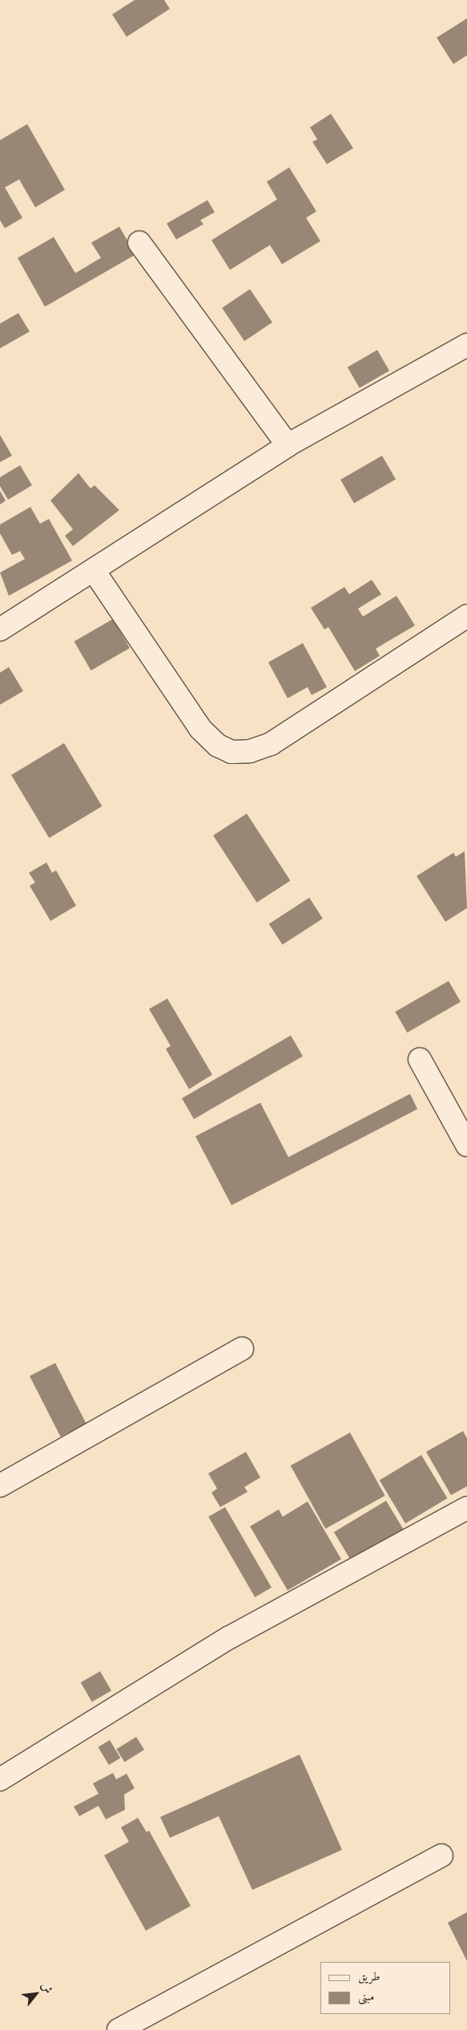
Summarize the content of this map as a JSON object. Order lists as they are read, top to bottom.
{
  "legend": ["طريق", "مبنى"],
  "north": "top right"
}
